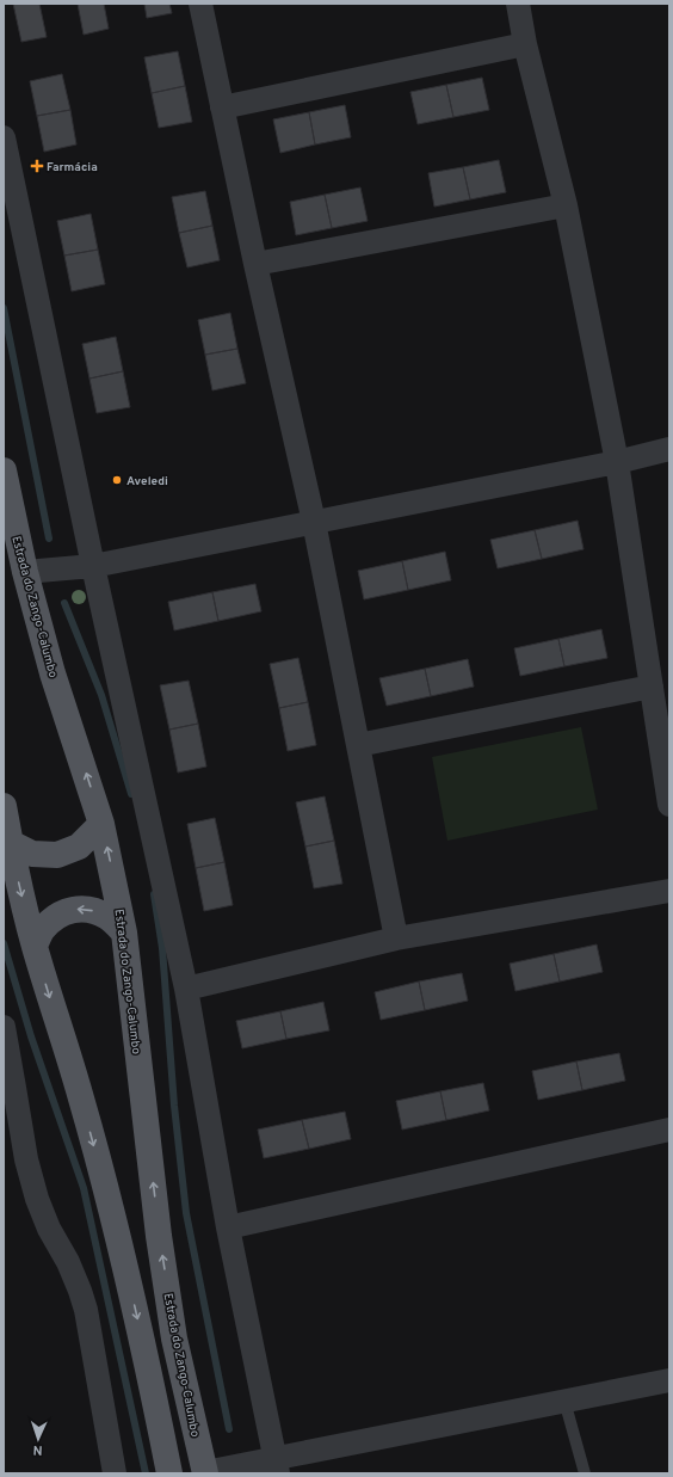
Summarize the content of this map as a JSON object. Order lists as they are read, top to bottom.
{
  "streets": {
    "main road": ["Estrada do Zango-Calumbo"]
  },
  "places": {
    "health": ["Farmácia"],
    "other": ["Aveledi"]
  },
  "north": "bottom"
}
